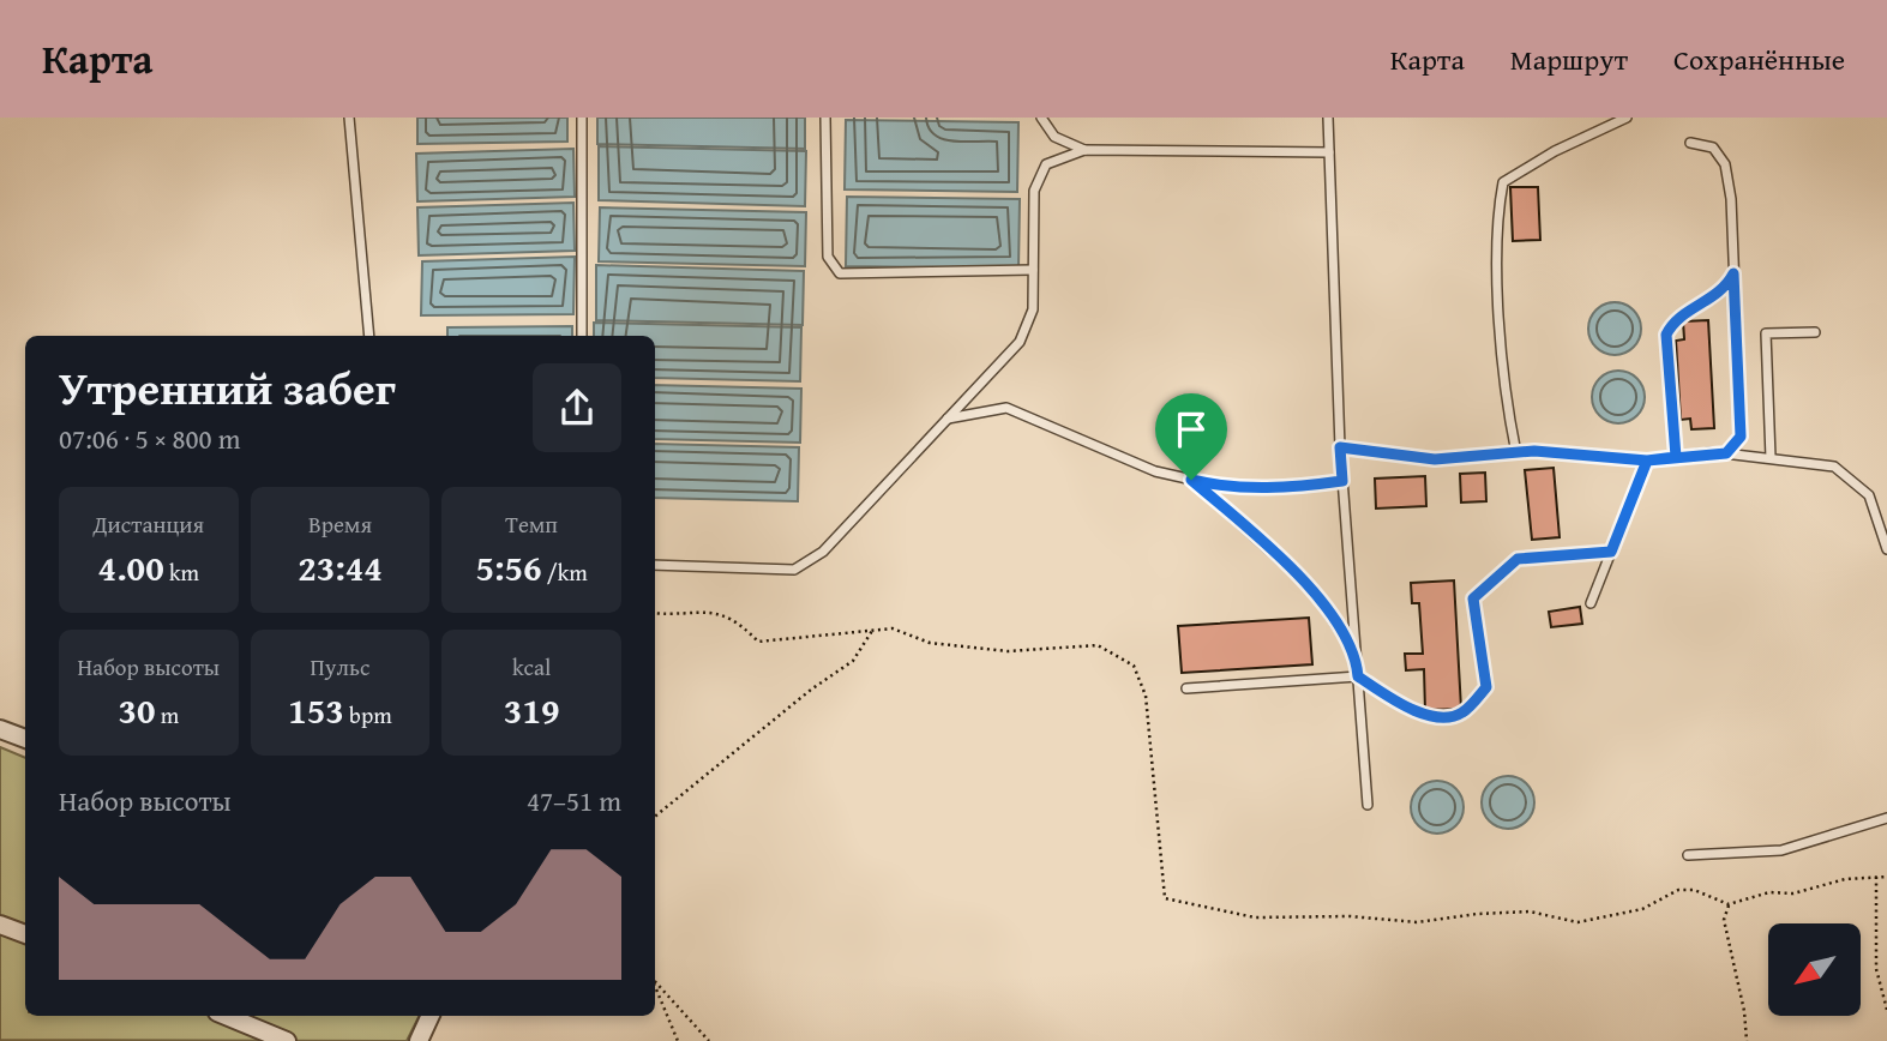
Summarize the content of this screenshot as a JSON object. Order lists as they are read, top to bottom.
{
  "north": "bottom left",
  "page": {
    "header": "Карта",
    "nav": ["Карта", "Маршрут", "Сохранённые"],
    "heading": ["Утренний забег", "07:06 · 5 × 800 m"],
    "stats": [
      ["Дистанция", "4.00 km"],
      ["Время", "23:44"],
      ["Темп", "5:56 /km"],
      ["Набор высоты", "30 m"],
      ["Пульс", "153 bpm"],
      ["kcal", "319"]
    ],
    "chart": ["Набор высоты", "47–51 m"]
  }
}
